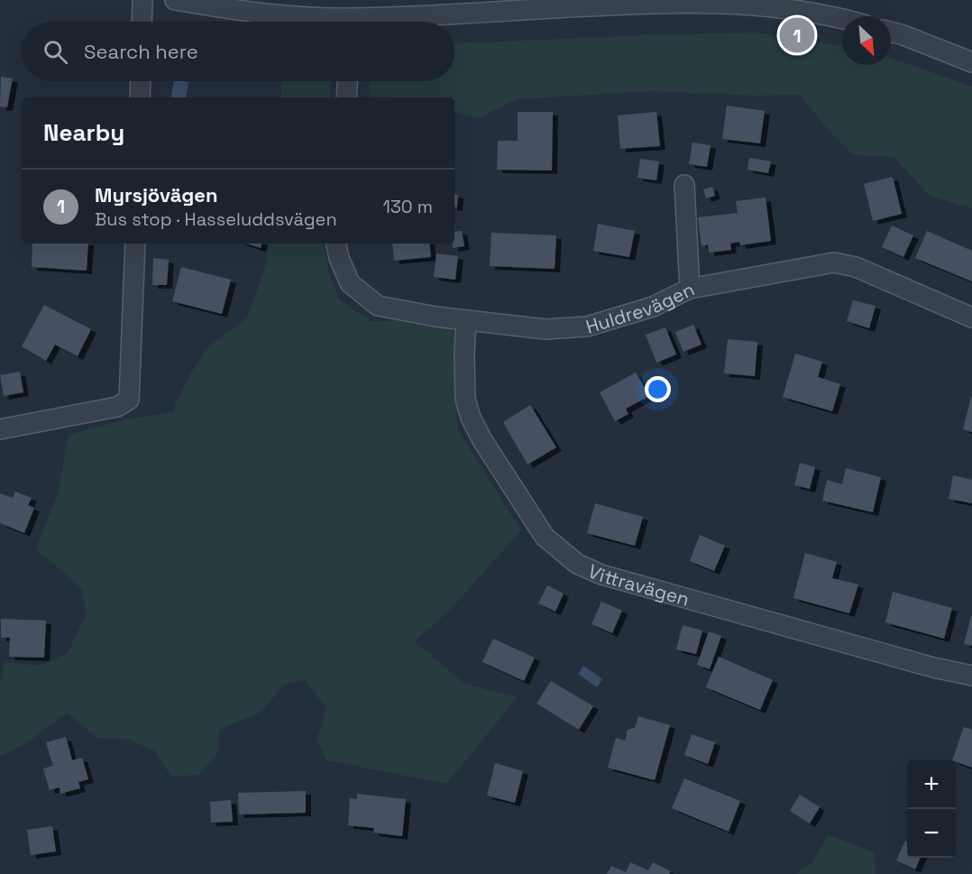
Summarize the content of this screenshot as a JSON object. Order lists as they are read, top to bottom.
{
  "streets": {
    "street": ["Huldrevägen", "Vittravägen"]
  },
  "crossings": [
    ["Huldrevägen", "Vittravägen"]
  ],
  "north": "bottom right",
  "page": {
    "pins": "1",
    "search": "Search here",
    "heading": "Nearby",
    "list": [
      {
        "mark": "1",
        "name": "Myrsjövägen",
        "note": "Bus stop · Hasseluddsvägen",
        "value": "130 m"
      }
    ],
    "map_buttons": ["+", "−"]
  }
}
